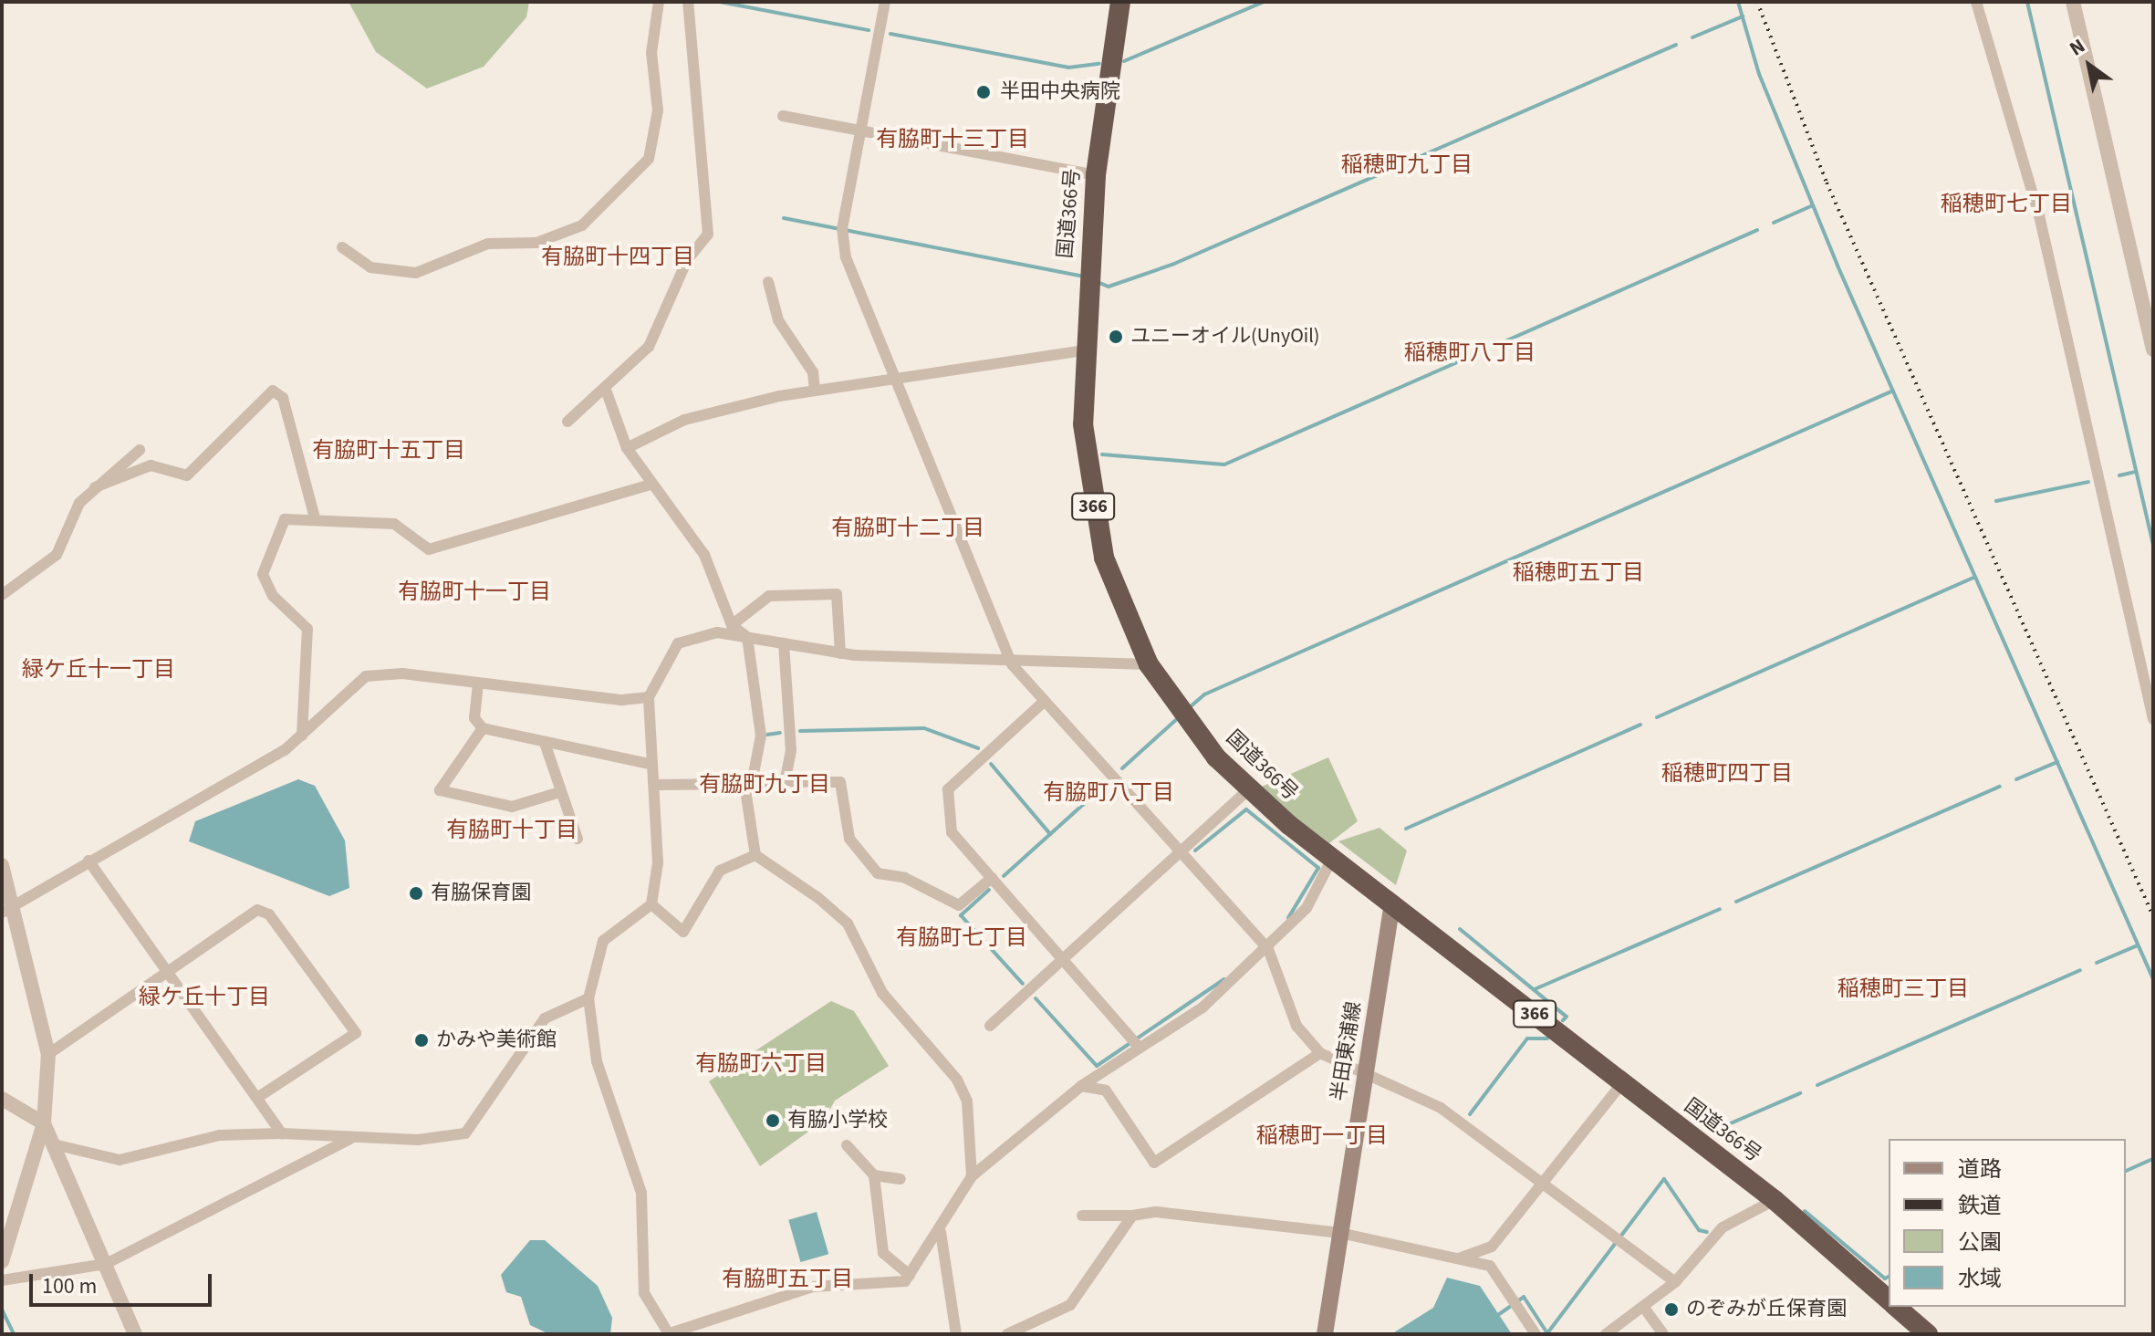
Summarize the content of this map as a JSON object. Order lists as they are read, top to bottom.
{
  "streets": {
    "highway": ["国道366号", "366"],
    "main road": ["半田東浦線"]
  },
  "crossings": [
    ["国道366号", "半田東浦線"]
  ],
  "districts": [
    "有脇町十三丁目",
    "稲穂町九丁目",
    "稲穂町七丁目",
    "有脇町十四丁目",
    "稲穂町八丁目",
    "有脇町十五丁目",
    "有脇町十二丁目",
    "稲穂町五丁目",
    "有脇町十一丁目",
    "緑ケ丘十一丁目",
    "稲穂町四丁目",
    "有脇町九丁目",
    "有脇町八丁目",
    "有脇町十丁目",
    "有脇町七丁目",
    "稲穂町三丁目",
    "緑ケ丘十丁目",
    "有脇町六丁目",
    "稲穂町一丁目",
    "有脇町五丁目"
  ],
  "places": [
    "半田中央病院",
    "ユニーオイル(UnyOil)",
    "有脇保育園",
    "かみや美術館",
    "有脇小学校",
    "のぞみが丘保育園"
  ],
  "legend": [
    "道路",
    "鉄道",
    "公園",
    "水域"
  ],
  "scale_bar": "100 m",
  "north": "top left"
}
